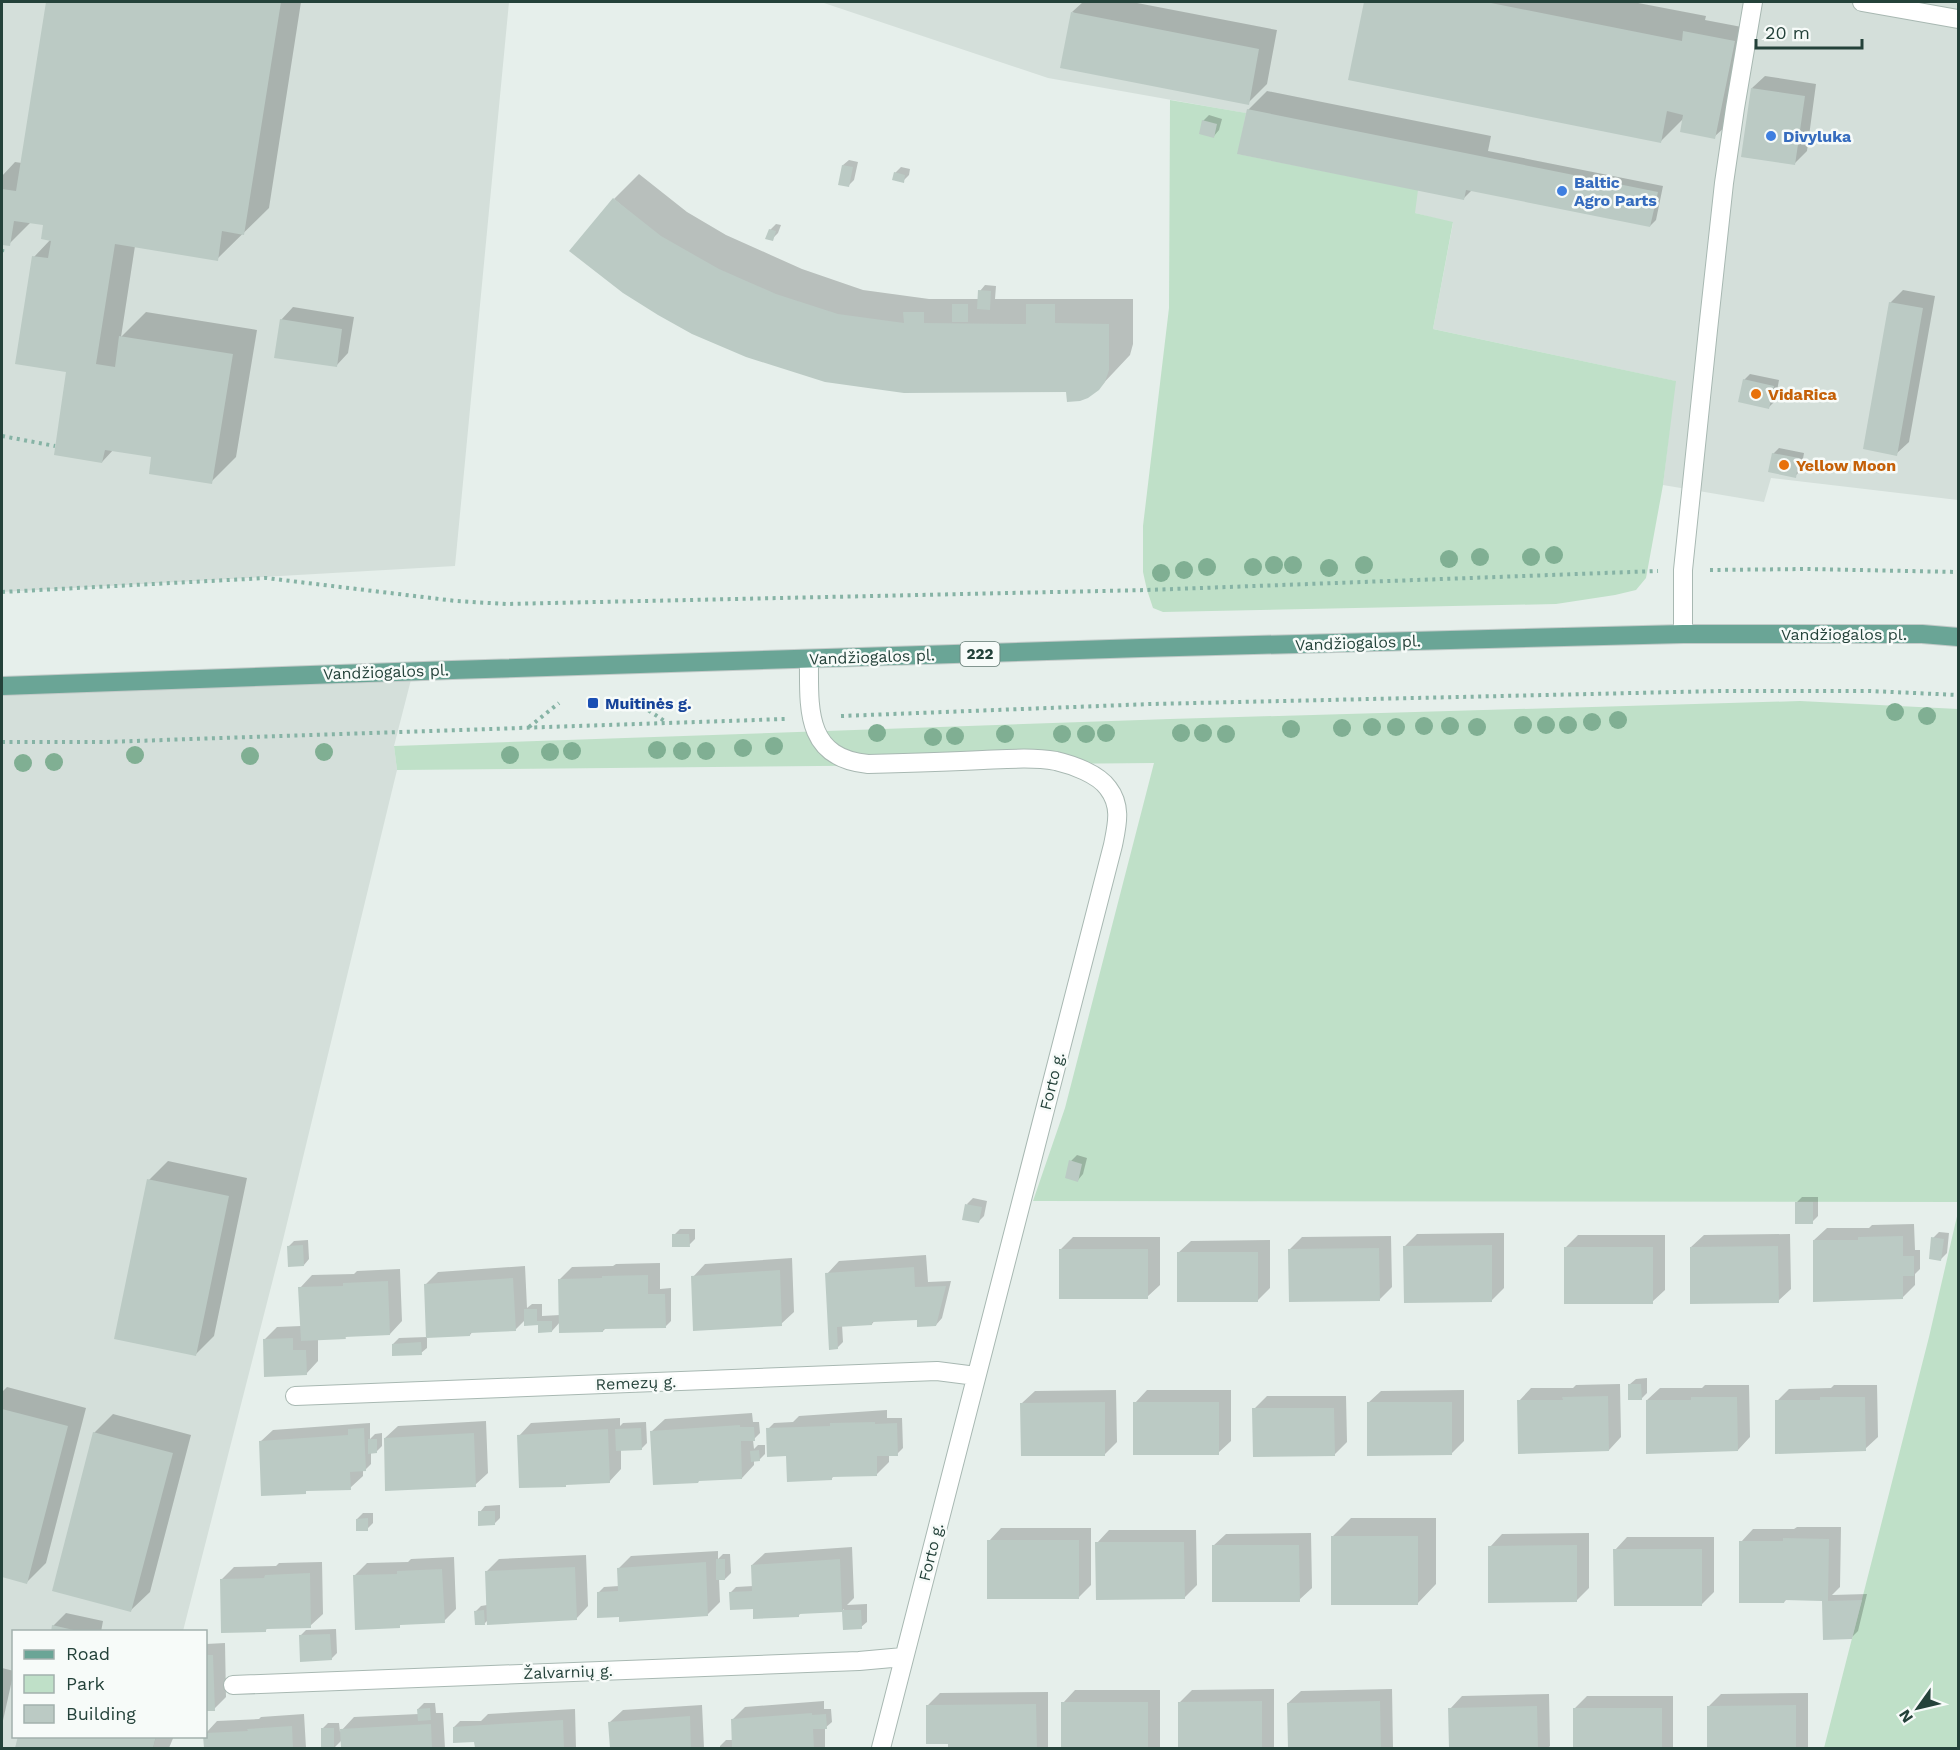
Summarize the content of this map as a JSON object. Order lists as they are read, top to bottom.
{
  "streets": {
    "main road": ["Vandžiogalos pl.", "222"],
    "street": ["Forto g.", "Remezų g.", "Žalvarnių g."]
  },
  "crossings": [
    ["Vandžiogalos pl.", "Forto g."],
    ["Forto g.", "Remezų g."],
    ["Forto g.", "Žalvarnių g."]
  ],
  "places": {
    "other": [
      "Divyluka",
      "Baltic Agro Parts",
      "VidaRica",
      "Yellow Moon"
    ],
    "transit": ["Muitinės g."]
  },
  "legend": ["Road", "Park", "Building"],
  "scale_bar": "20 m",
  "north": "bottom left"
}
